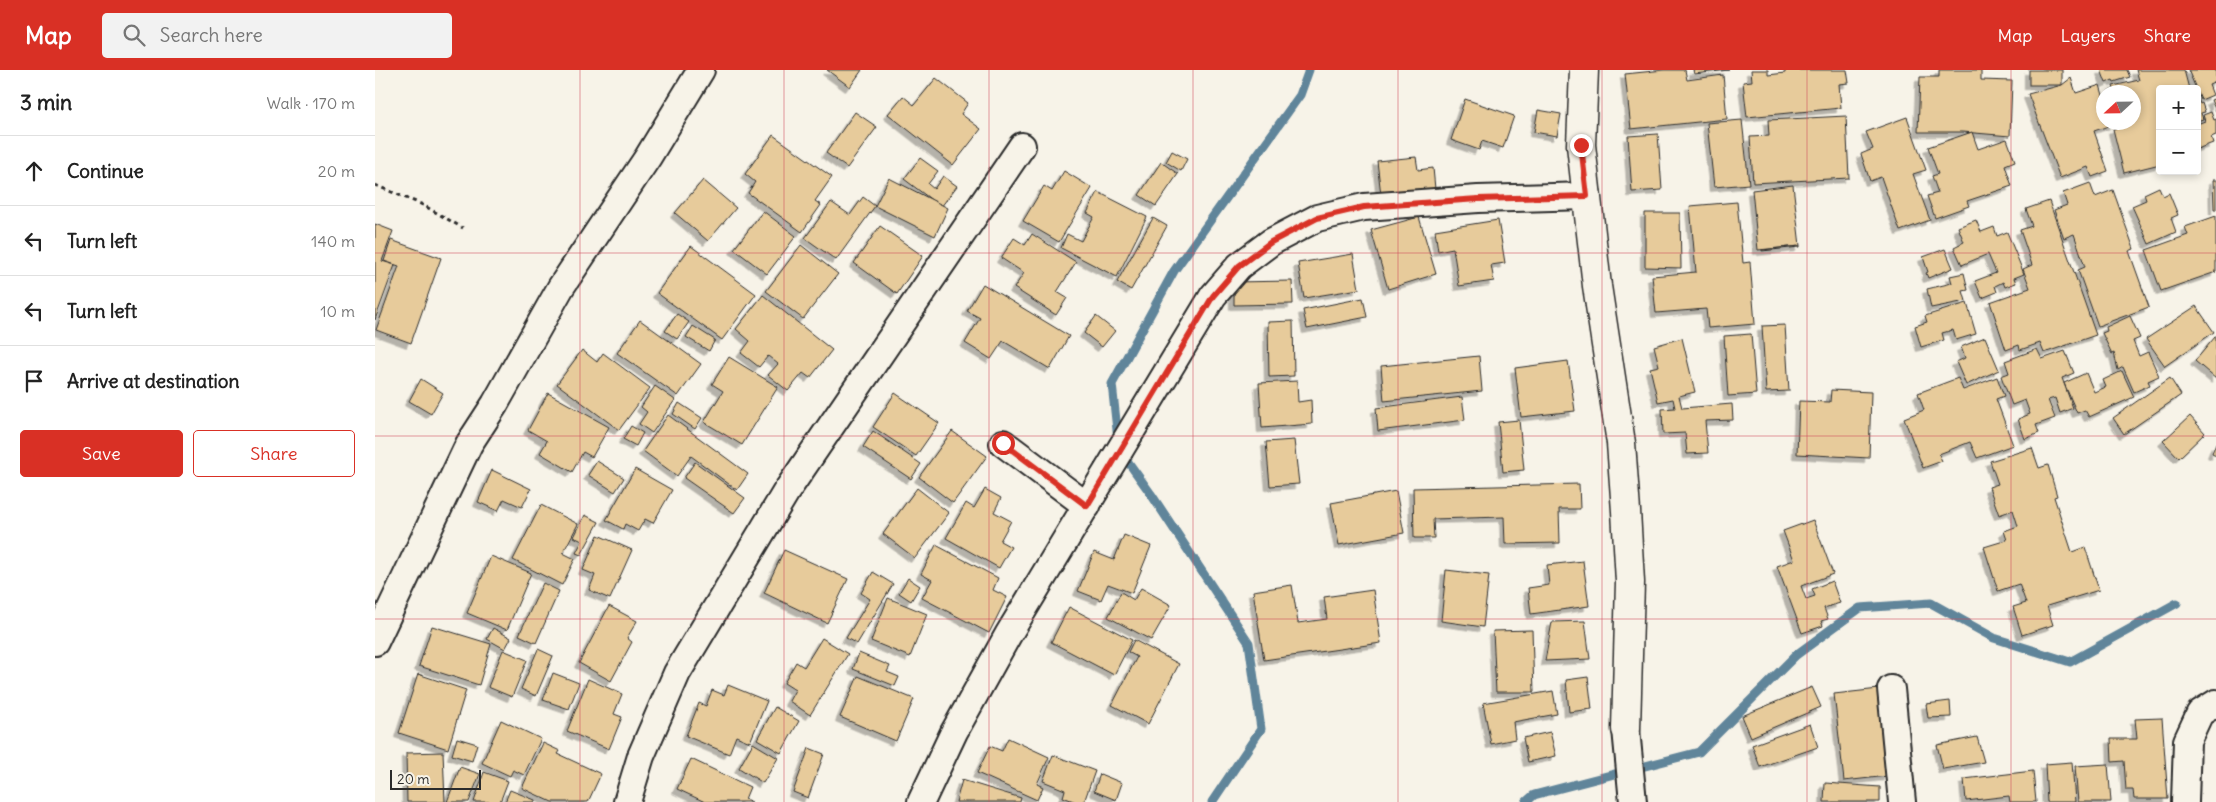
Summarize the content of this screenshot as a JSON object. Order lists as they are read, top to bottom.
{
  "scale_bar": "20 m",
  "north": "left",
  "page": {
    "header": "Map",
    "search": "Search here",
    "nav": ["Map", "Layers", "Share"],
    "heading": ["3 min", "Walk · 170 m"],
    "map_buttons": ["+", "−"],
    "list": [
      ["Continue", "20 m"],
      ["Turn left", "140 m"],
      ["Turn left", "10 m"],
      "Arrive at destination"
    ],
    "buttons": ["Save", "Share"],
    "scale": "20 m"
  }
}
